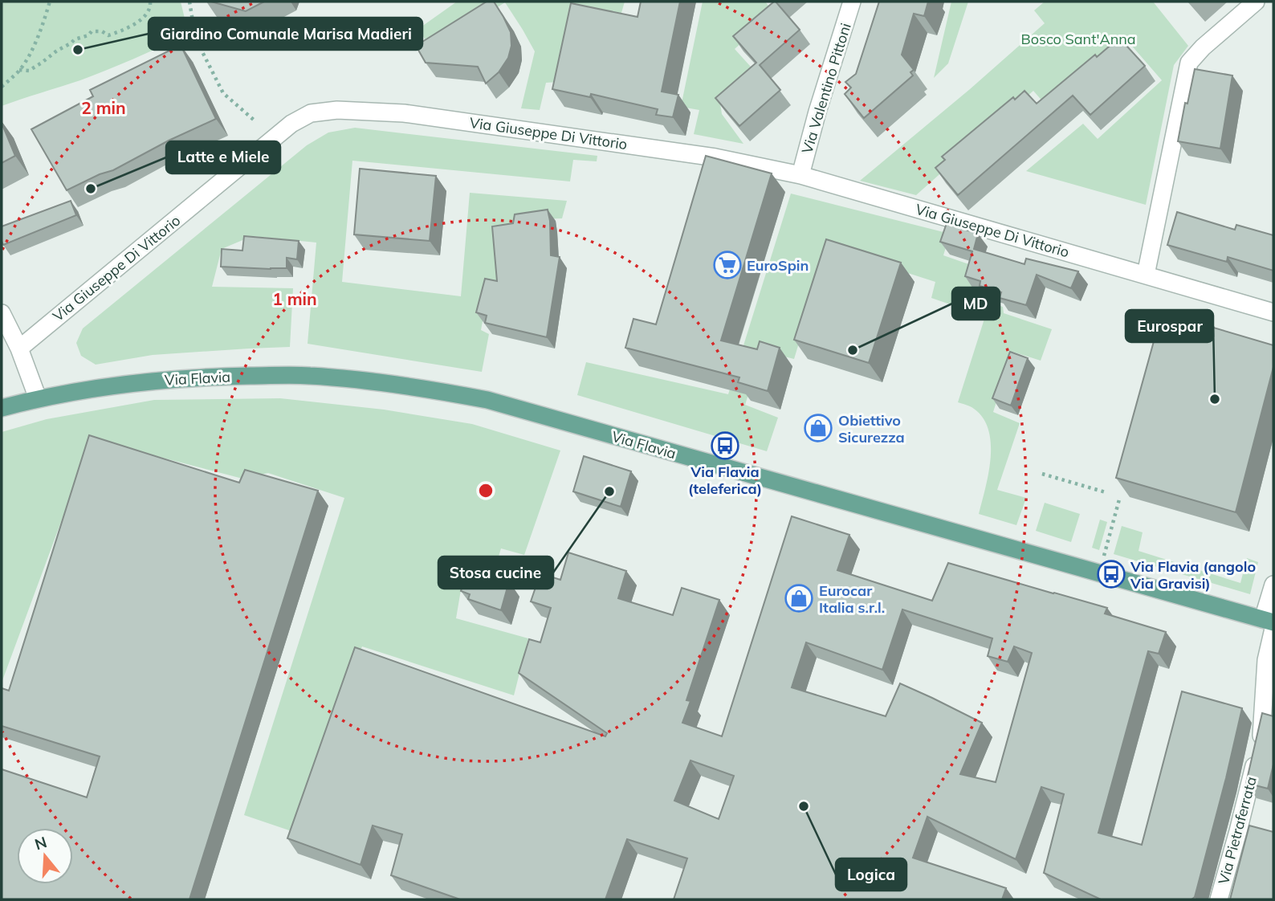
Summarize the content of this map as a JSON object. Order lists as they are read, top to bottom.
{
  "streets": {
    "main road": ["Via Flavia"],
    "street": ["Via Valentino Pittoni", "Via Giuseppe Di Vittorio", "Via Pietraferrata"]
  },
  "crossings": [
    ["Via Valentino Pittoni", "Via Giuseppe Di Vittorio"],
    ["Via Flavia", "Via Pietraferrata"]
  ],
  "parks": ["Bosco Sant'Anna"],
  "places": {
    "other": [
      "Giardino Comunale Marisa Madieri",
      "Latte e Miele",
      "MD",
      "Eurospar",
      "Stosa cucine",
      "Logica"
    ],
    "supermarket": ["EuroSpin"],
    "shop": ["Obiettivo Sicurezza", "Eurocar Italia s.r.l."],
    "bus stop": ["Via Flavia (teleferica)", "Via Flavia (angolo Via Gravisi)"]
  },
  "north": "top",
  "rings": ["2 min", "1 min"]
}
